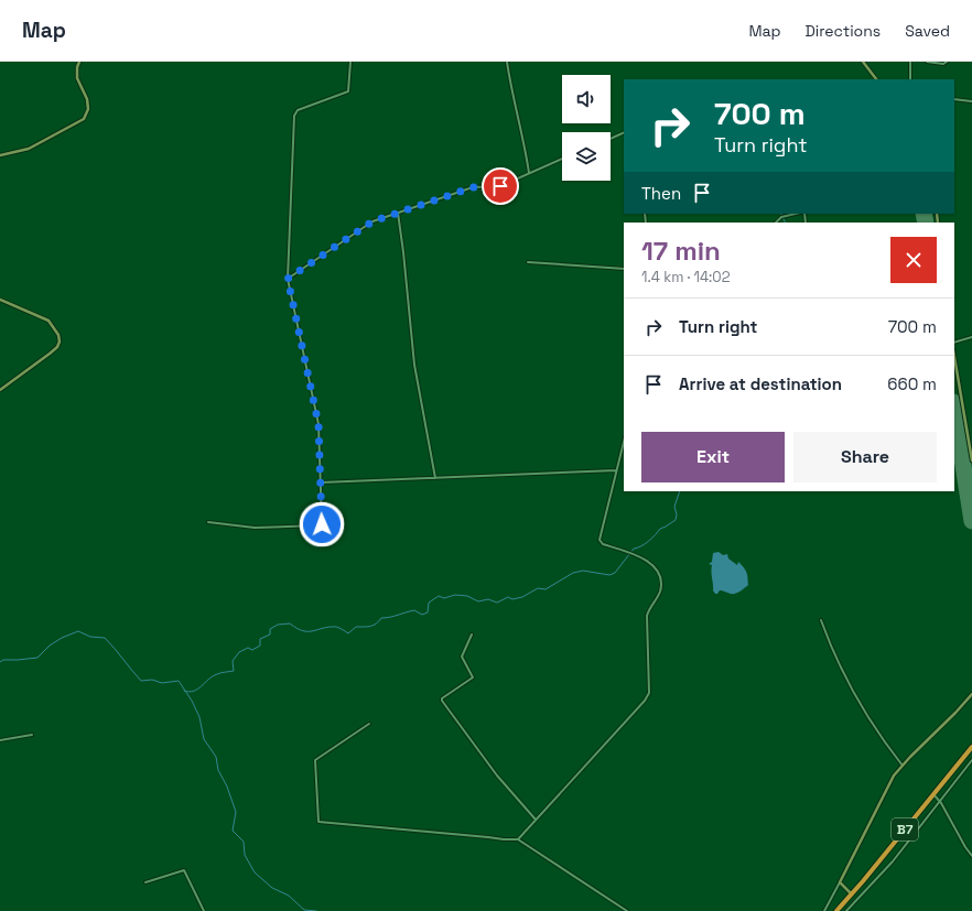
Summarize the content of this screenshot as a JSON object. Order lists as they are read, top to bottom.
{
  "streets": {
    "highway": ["B7"]
  },
  "page": {
    "header": "Map",
    "nav": ["Map", "Directions", "Saved"],
    "turn": ["700 m", "Turn right"],
    "then": "Then",
    "heading": ["17 min", "1.4 km · 14:02"],
    "list": [
      {
        "name": "Turn right",
        "value": "700 m"
      },
      {
        "name": "Arrive at destination",
        "value": "660 m"
      }
    ],
    "buttons": ["Exit", "Share"]
  }
}
